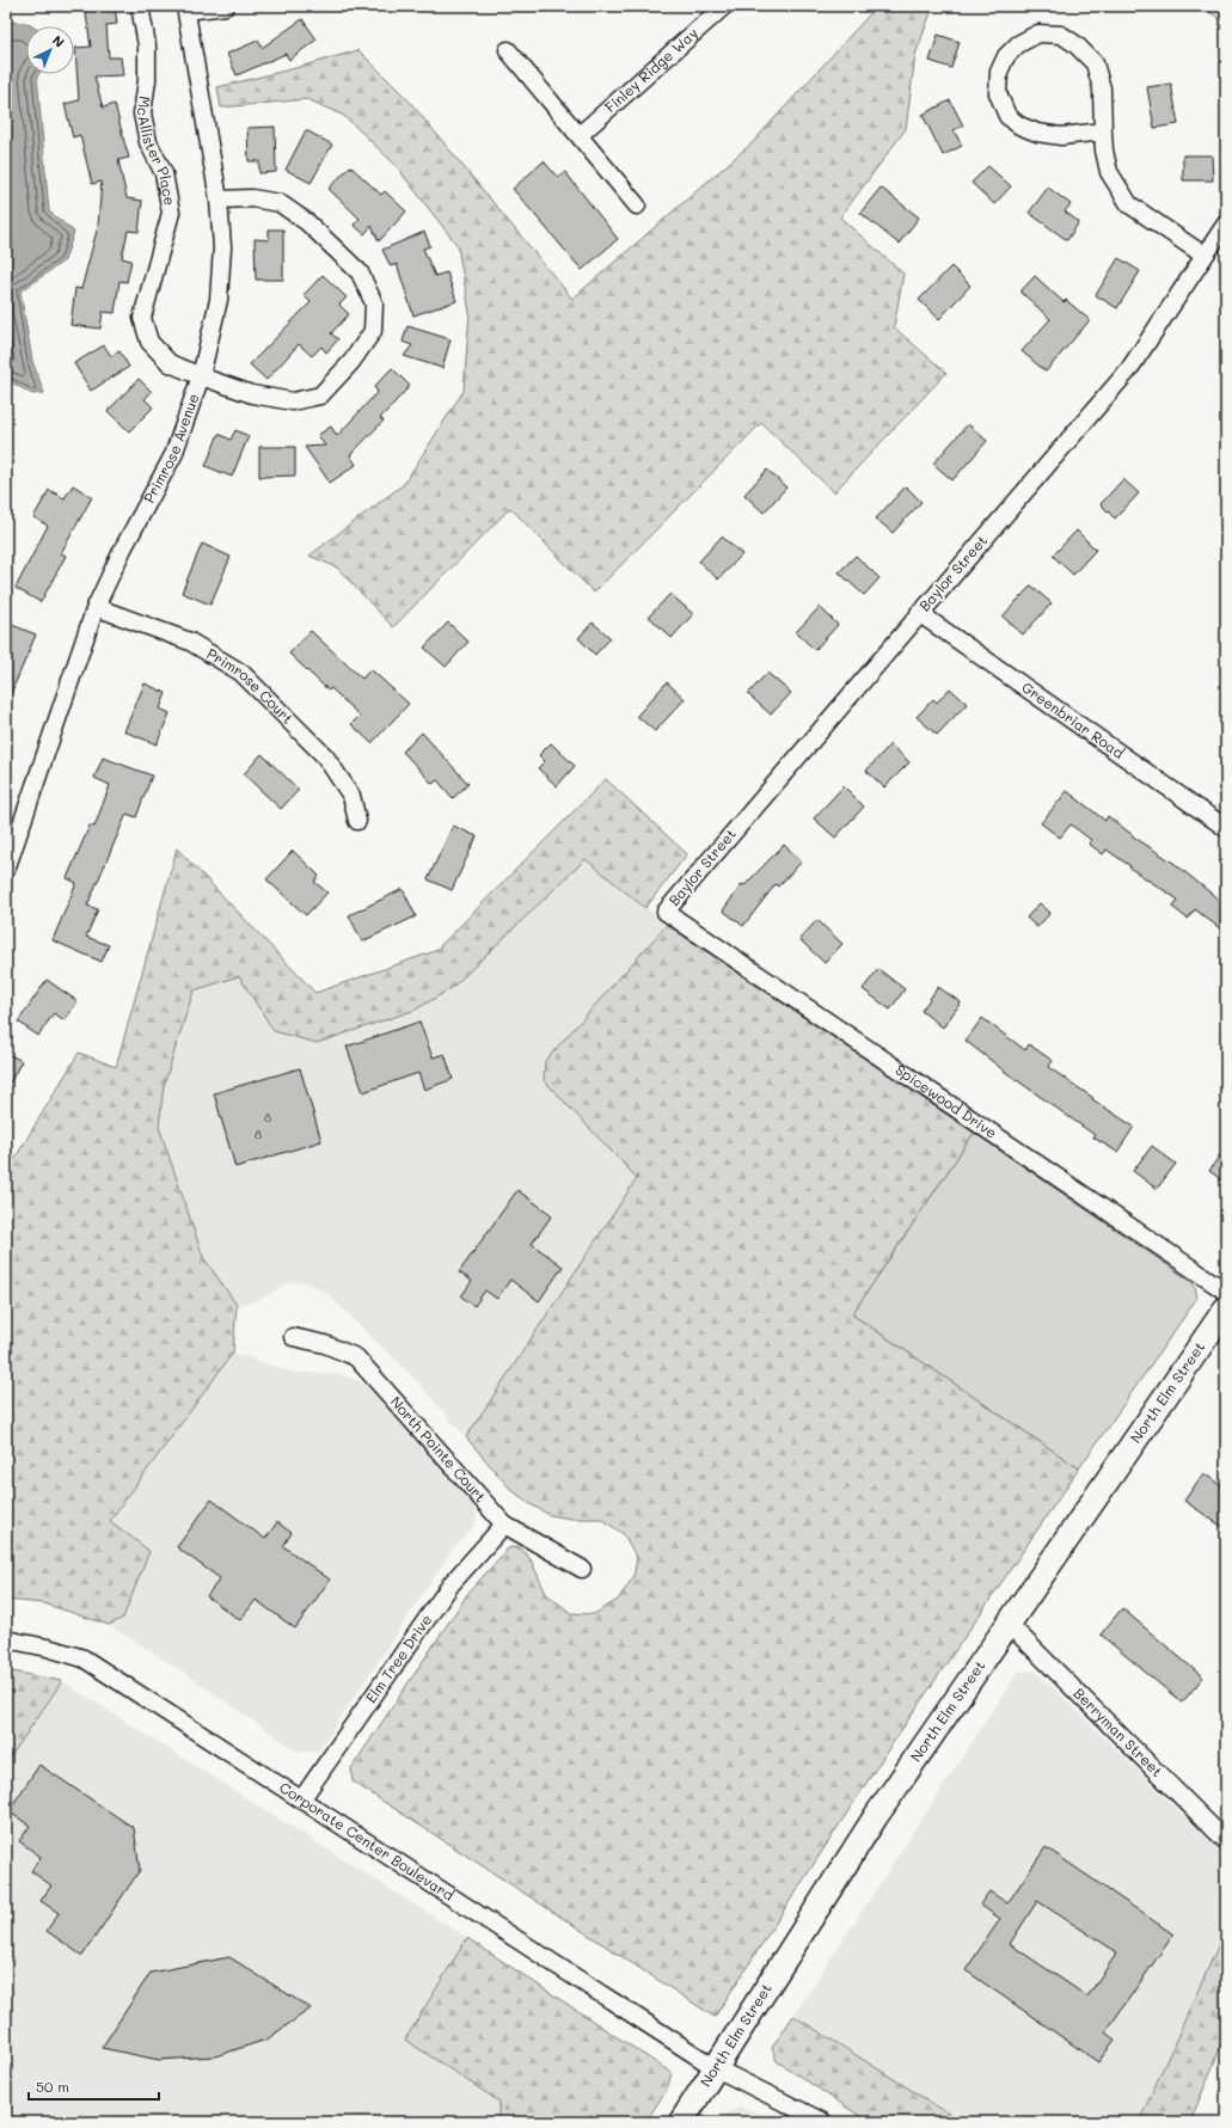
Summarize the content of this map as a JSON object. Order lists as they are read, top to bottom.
{
  "streets": {
    "main road": ["North Elm Street"],
    "street": [
      "Finley Ridge Way",
      "McAllister Place",
      "Primrose Avenue",
      "Baylor Street",
      "Primrose Court",
      "Greenbriar Road",
      "Spicewood Drive",
      "North Pointe Court",
      "Elm Tree Drive",
      "Berryman Street",
      "Corporate Center Boulevard"
    ]
  },
  "crossings": [
    ["McAllister Place", "Primrose Avenue"],
    ["Primrose Avenue", "Primrose Court"],
    ["Baylor Street", "Greenbriar Road"],
    ["Baylor Street", "Spicewood Drive"],
    ["North Elm Street", "Berryman Street"],
    ["North Elm Street", "Corporate Center Boulevard"],
    ["North Pointe Court", "Elm Tree Drive"],
    ["Elm Tree Drive", "Corporate Center Boulevard"]
  ],
  "house_numbers": ["8", "8"],
  "scale_bar": "50 m",
  "north": "top right"
}
